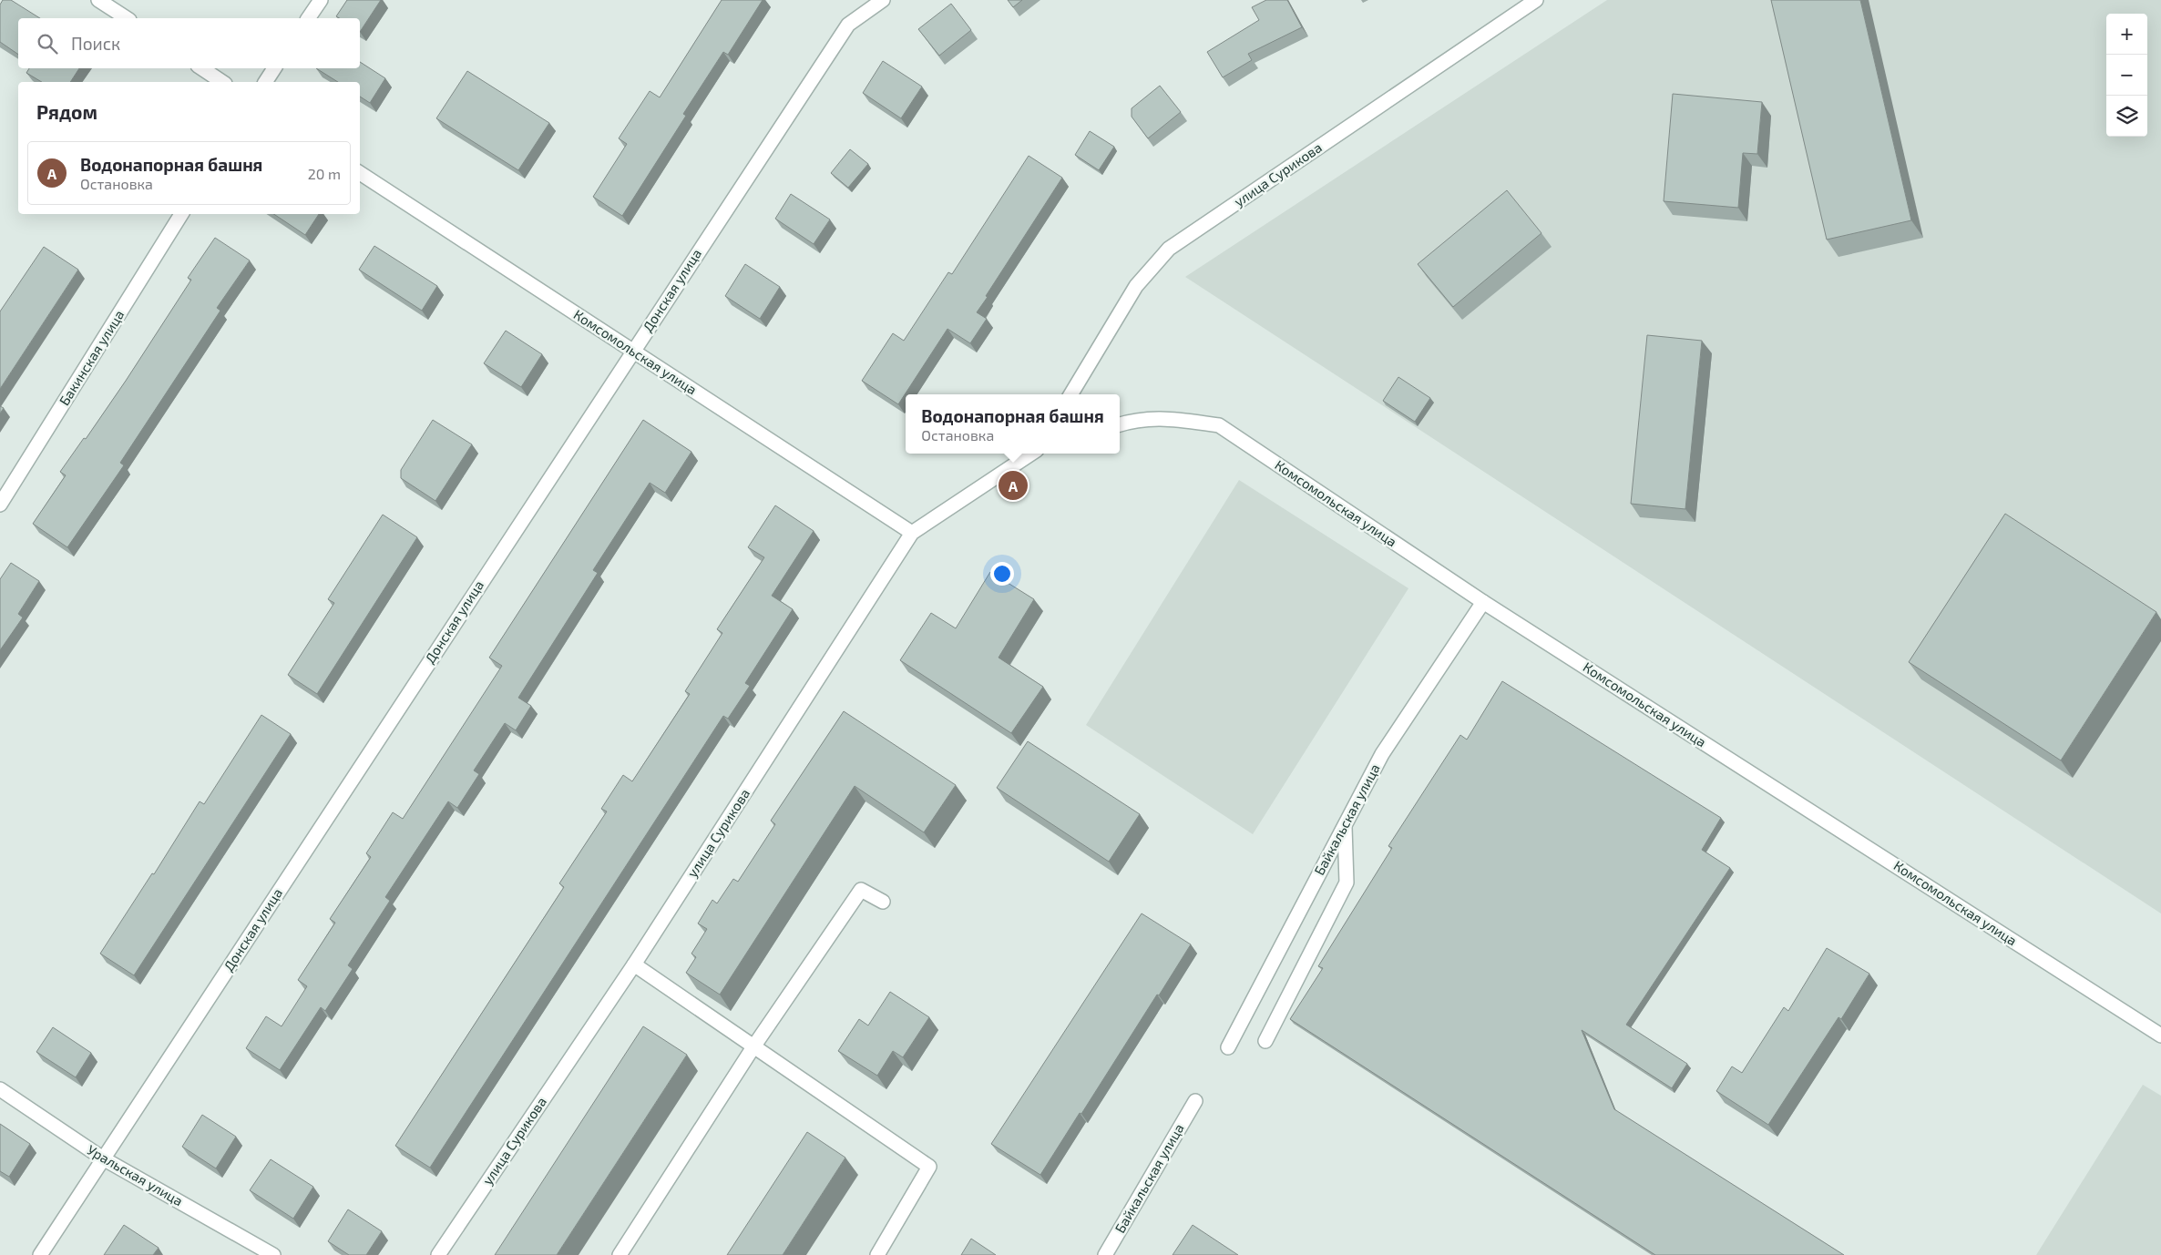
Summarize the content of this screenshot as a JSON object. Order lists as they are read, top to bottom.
{
  "streets": {
    "street": [
      "улица Сурикова",
      "Донская улица",
      "Комсомольская улица",
      "Бакинская улица",
      "Байкальская улица",
      "Уральская улица"
    ]
  },
  "crossings": [
    ["улица Сурикова", "Комсомольская улица"],
    ["Донская улица", "Комсомольская улица"],
    ["Донская улица", "Уральская улица"],
    ["Комсомольская улица", "Байкальская улица"]
  ],
  "page": {
    "map_buttons": ["+", "−"],
    "search": "Поиск",
    "heading": "Рядом",
    "list": [
      {
        "mark": "A",
        "name": "Водонапорная башня",
        "note": "Остановка",
        "value": "20 m"
      }
    ],
    "popup": ["Водонапорная башня", "Остановка"],
    "pins": "A"
  }
}
